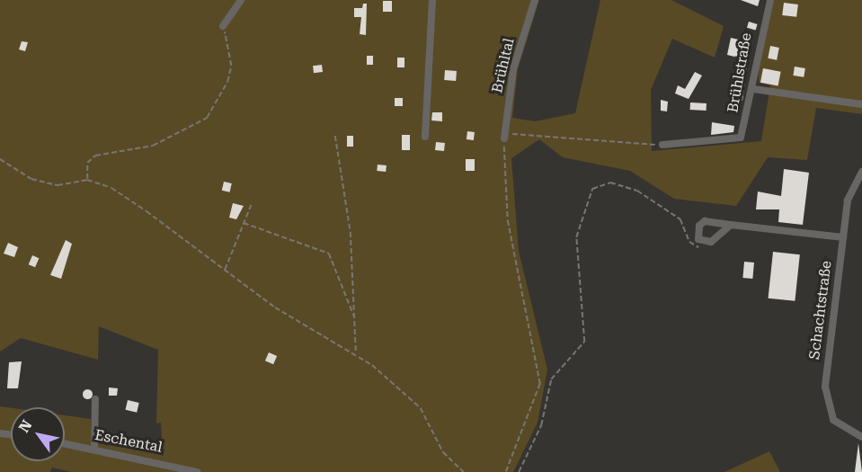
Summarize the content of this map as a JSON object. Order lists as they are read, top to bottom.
{
  "streets": {
    "street": [
      "Brühltal",
      "Brühlstraße",
      "Schachtstraße",
      "Eschental"
    ]
  },
  "north": "top left"
}
